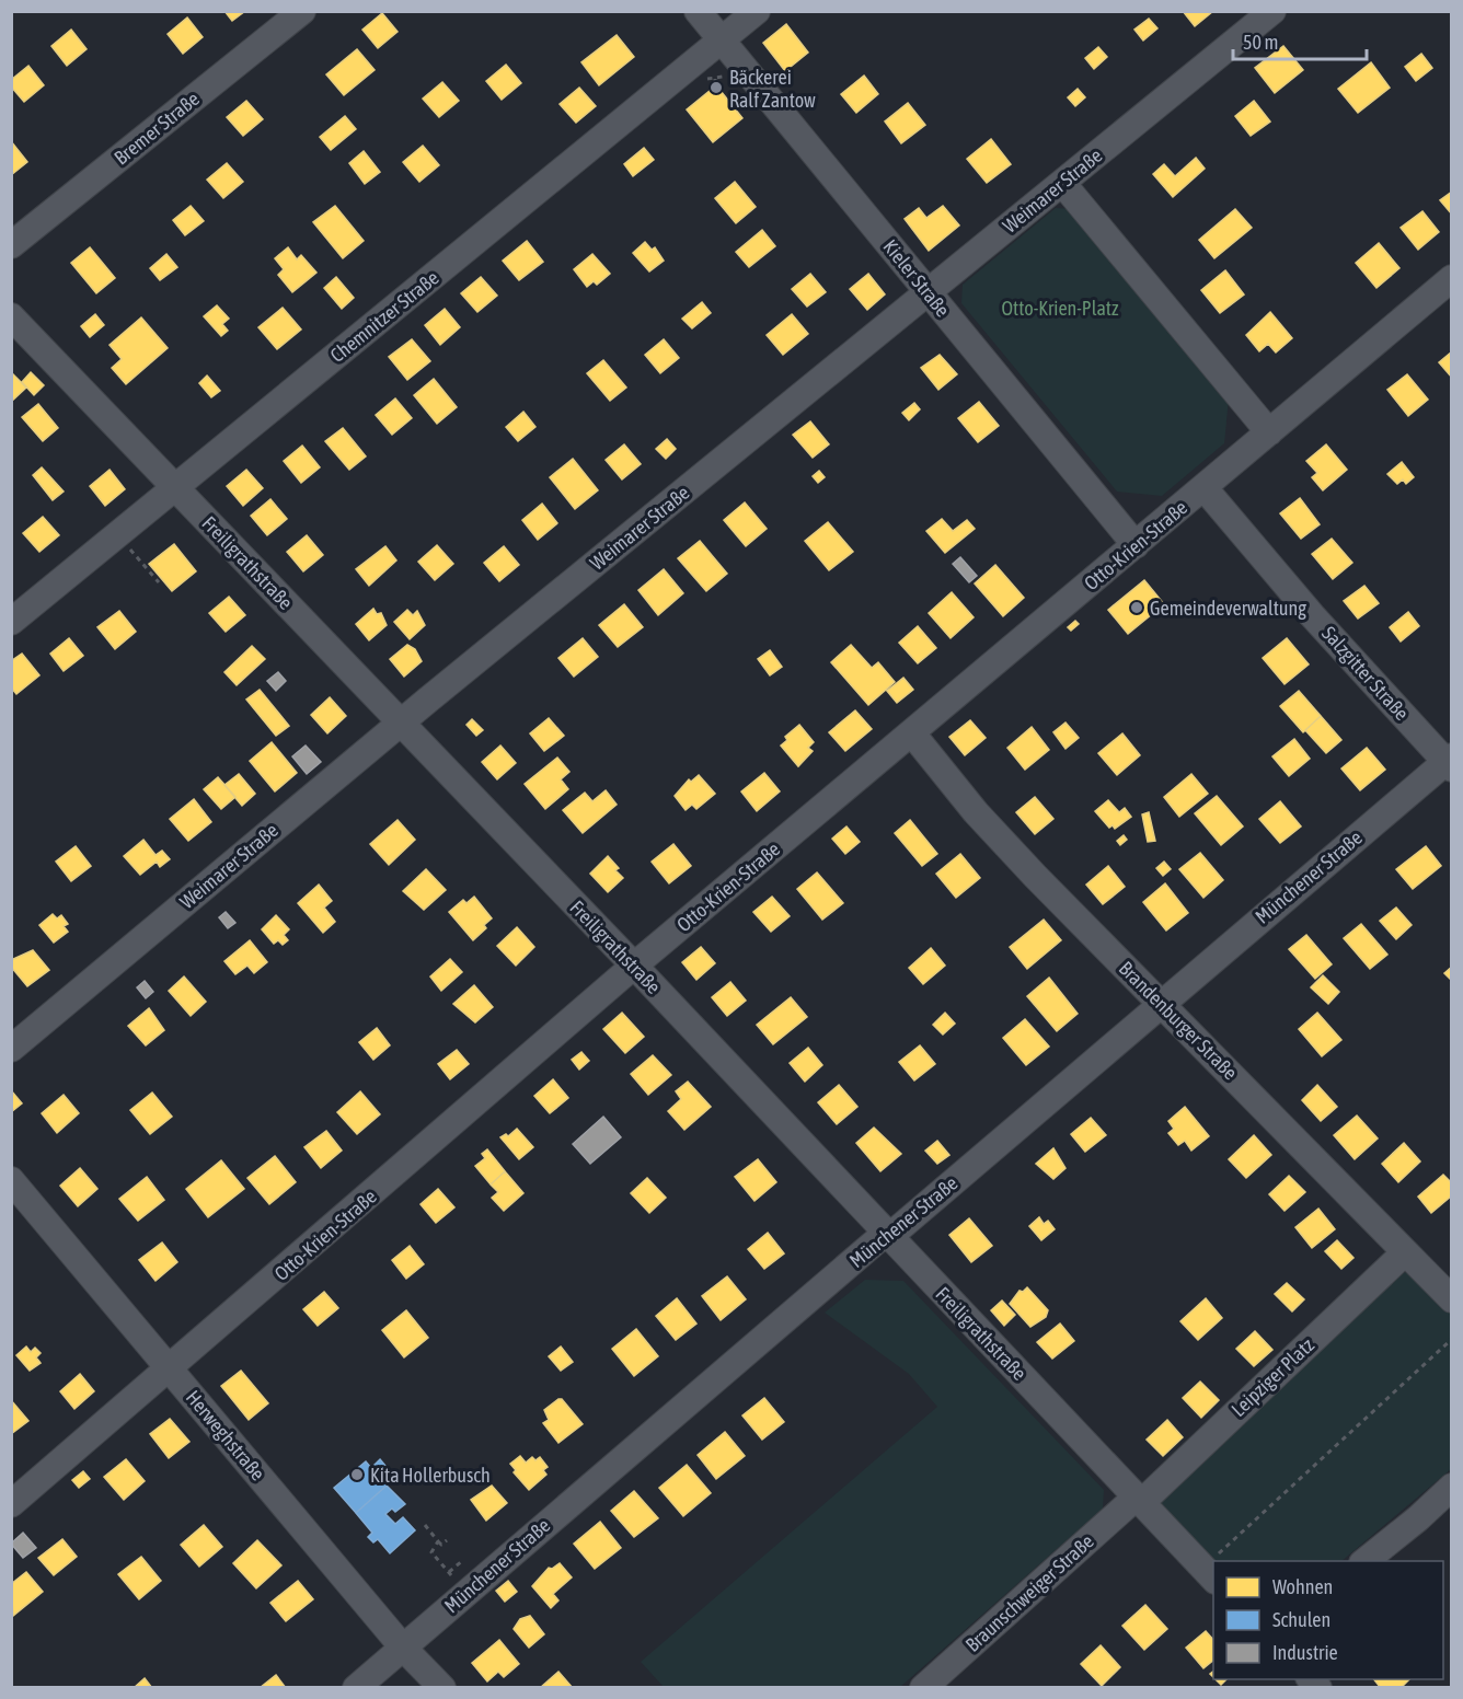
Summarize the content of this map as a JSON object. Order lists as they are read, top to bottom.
{
  "streets": {
    "street": [
      "Bremer Straße",
      "Weimarer Straße",
      "Kieler Straße",
      "Chemnitzer Straße",
      "Otto-Krien-Straße",
      "Freiligrathstraße",
      "Salzgitter Straße",
      "Münchener Straße",
      "Brandenburger Straße",
      "Leipziger Platz",
      "Herweghstraße",
      "Braunschweiger Straße"
    ]
  },
  "crossings": [
    ["Weimarer Straße", "Kieler Straße"],
    ["Weimarer Straße", "Freiligrathstraße"],
    ["Kieler Straße", "Chemnitzer Straße"],
    ["Kieler Straße", "Otto-Krien-Straße"],
    ["Chemnitzer Straße", "Freiligrathstraße"],
    ["Otto-Krien-Straße", "Freiligrathstraße"],
    ["Otto-Krien-Straße", "Salzgitter Straße"],
    ["Otto-Krien-Straße", "Brandenburger Straße"],
    ["Otto-Krien-Straße", "Herweghstraße"],
    ["Freiligrathstraße", "Münchener Straße"],
    ["Freiligrathstraße", "Leipziger Platz"],
    ["Freiligrathstraße", "Braunschweiger Straße"],
    ["Salzgitter Straße", "Münchener Straße"],
    ["Münchener Straße", "Brandenburger Straße"],
    ["Münchener Straße", "Herweghstraße"],
    ["Brandenburger Straße", "Leipziger Platz"],
    ["Leipziger Platz", "Braunschweiger Straße"]
  ],
  "parks": ["Otto-Krien-Platz"],
  "places": ["Bäckerei Ralf Zantow", "Gemeindeverwaltung", "Kita Hollerbusch"],
  "legend": ["Wohnen", "Schulen", "Industrie"],
  "scale_bar": "50 m"
}
